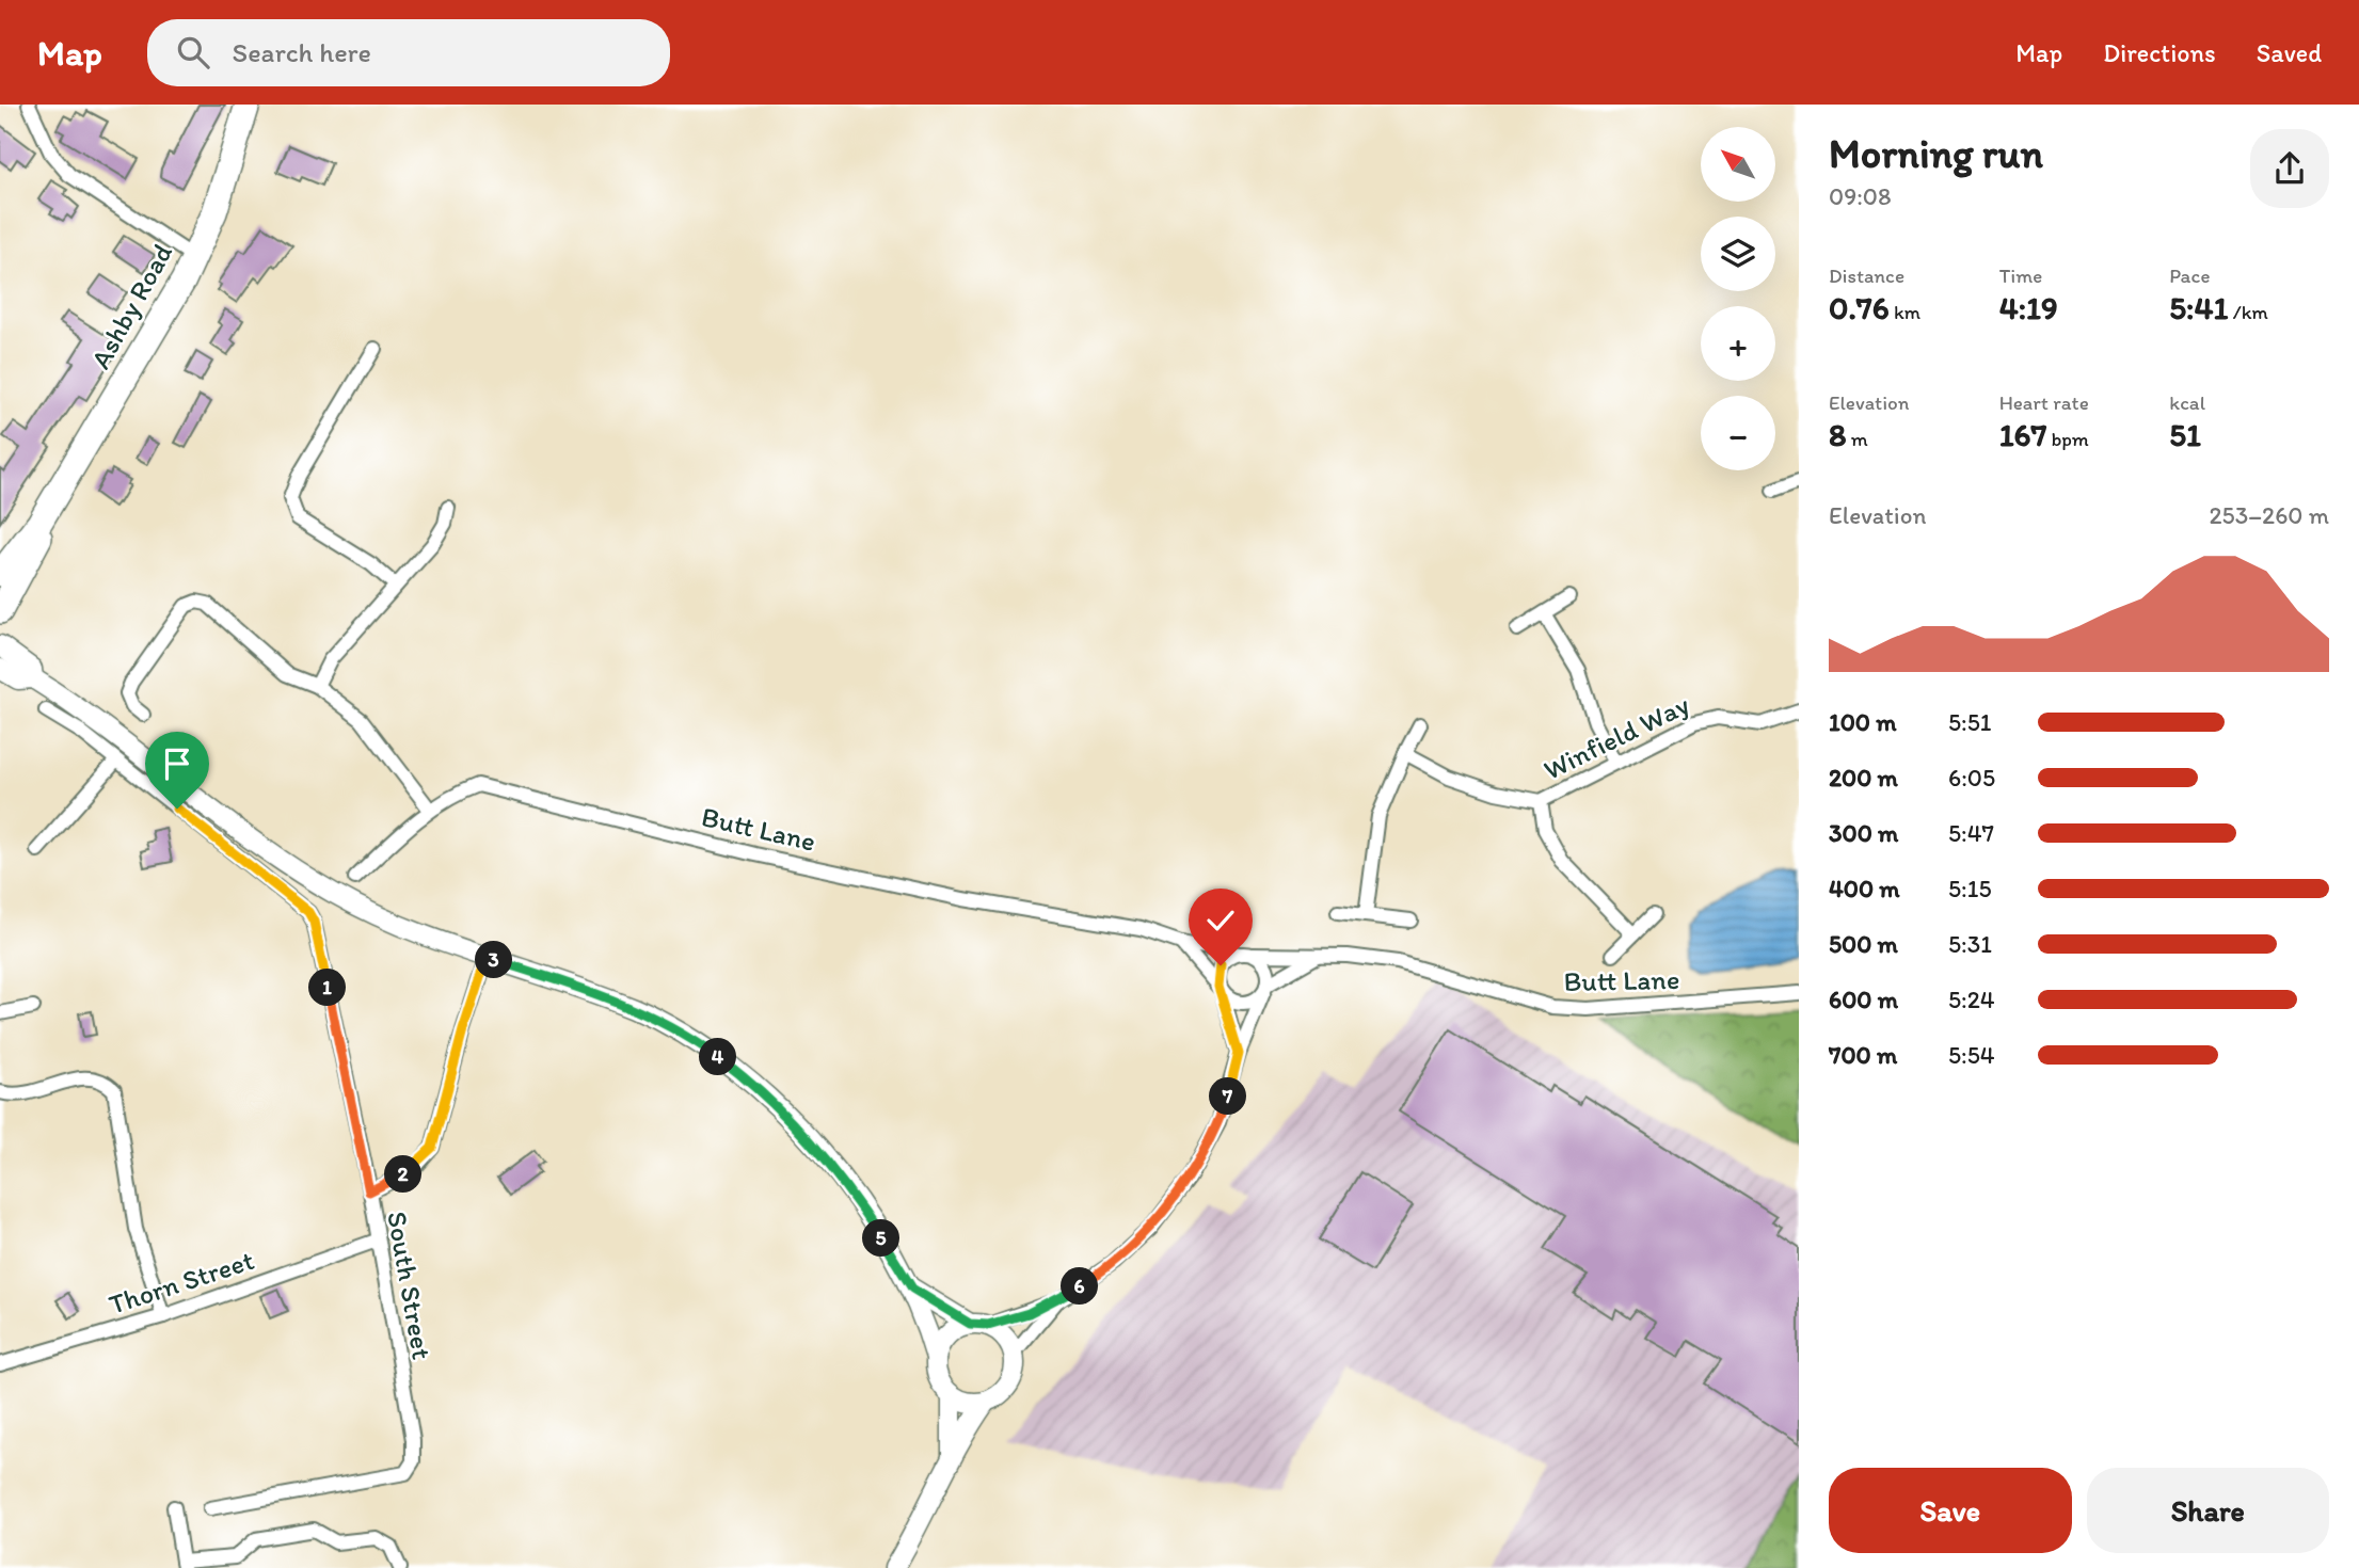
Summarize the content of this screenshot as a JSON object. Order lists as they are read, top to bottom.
{
  "streets": {
    "highway": ["Ashby Road"],
    "street": [
      "Winfield Way",
      "Butt Lane",
      "Thorn Street",
      "South Street"
    ]
  },
  "crossings": [
    ["Thorn Street", "South Street"]
  ],
  "north": "top left",
  "page": {
    "header": "Map",
    "search": "Search here",
    "nav": ["Map", "Directions", "Saved"],
    "heading": ["Morning run", "09:08"],
    "map_buttons": ["+", "−"],
    "stats": [
      ["Distance", "0.76 km"],
      ["Time", "4:19"],
      ["Pace", "5:41 /km"],
      ["Elevation", "8 m"],
      ["Heart rate", "167 bpm"],
      ["kcal", "51"]
    ],
    "chart": ["Elevation", "253–260 m"],
    "list": [
      {
        "name": "100 m",
        "note": "5:51"
      },
      {
        "name": "200 m",
        "note": "6:05"
      },
      {
        "name": "300 m",
        "note": "5:47"
      },
      {
        "name": "400 m",
        "note": "5:15"
      },
      {
        "name": "500 m",
        "note": "5:31"
      },
      {
        "name": "600 m",
        "note": "5:24"
      },
      {
        "name": "700 m",
        "note": "5:54"
      }
    ],
    "pins": [
      "3",
      "1",
      "4",
      "7",
      "2",
      "5",
      "6"
    ],
    "buttons": ["Save", "Share"]
  }
}
